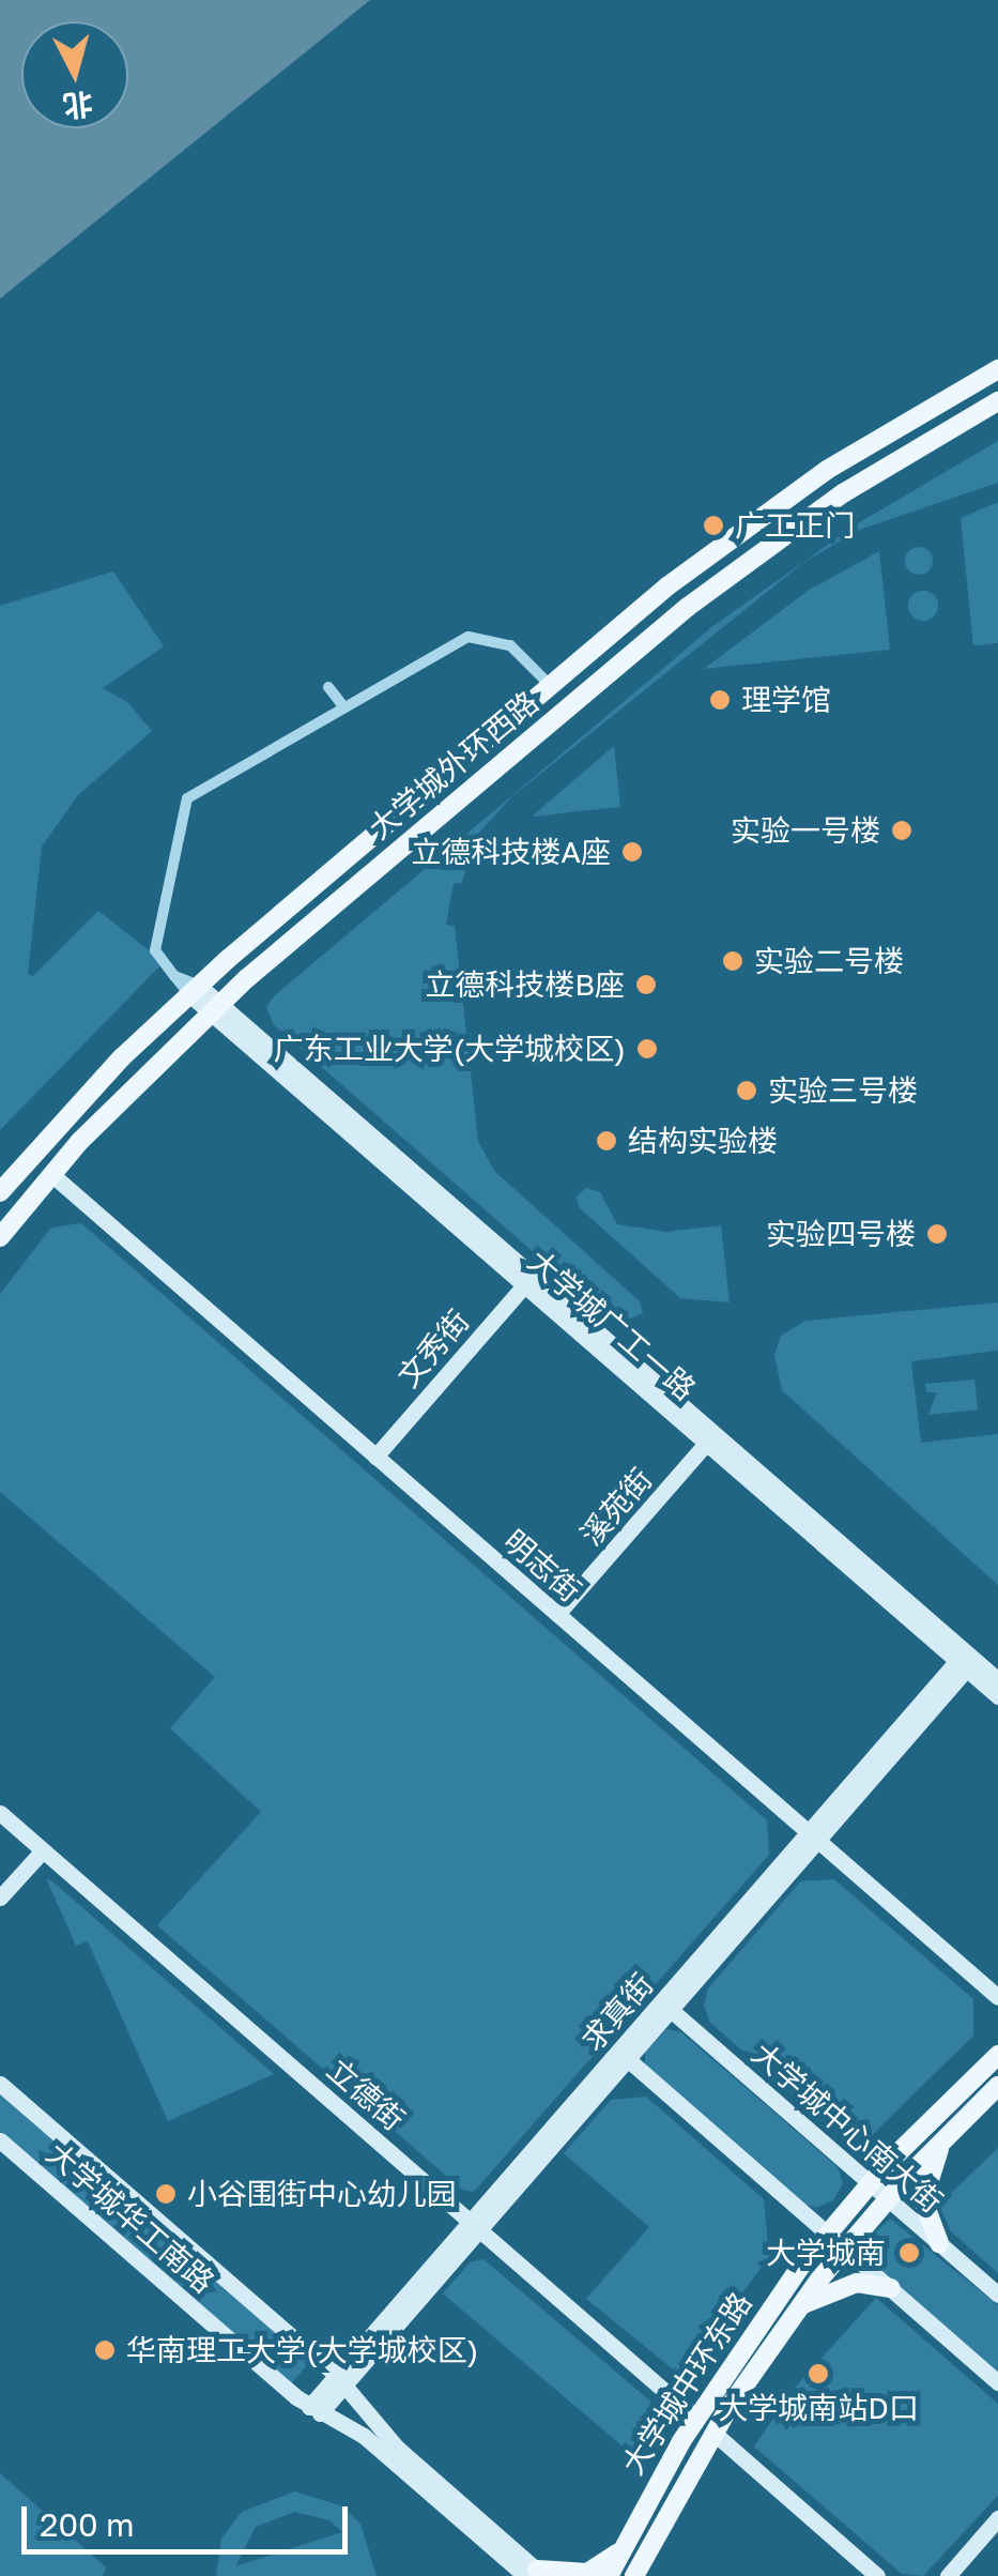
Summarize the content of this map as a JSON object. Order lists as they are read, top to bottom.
{
  "streets": {
    "main road": ["大学城外环西路", "大学城中环东路"],
    "street": [
      "大学城广工一路",
      "文秀街",
      "溪苑街",
      "明志街",
      "求真街",
      "立德街",
      "大学城中心南大街",
      "大学城华工南路"
    ]
  },
  "crossings": [
    ["大学城外环西路", "大学城广工一路"],
    ["大学城外环西路", "明志街"],
    ["大学城广工一路", "文秀街"],
    ["大学城广工一路", "溪苑街"],
    ["大学城广工一路", "求真街"],
    ["文秀街", "明志街"],
    ["溪苑街", "明志街"],
    ["明志街", "求真街"],
    ["求真街", "立德街"],
    ["求真街", "大学城中心南大街"],
    ["求真街", "大学城华工南路"],
    ["立德街", "大学城中环东路"],
    ["大学城中心南大街", "大学城中环东路"]
  ],
  "places": [
    "广工正门",
    "理学馆",
    "实验一号楼",
    "立德科技楼A座",
    "实验二号楼",
    "立德科技楼B座",
    "广东工业大学(大学城校区)",
    "实验三号楼",
    "结构实验楼",
    "实验四号楼",
    "小谷围街中心幼儿园",
    "大学城南",
    "华南理工大学(大学城校区)",
    "大学城南站D口"
  ],
  "scale_bar": "200 m",
  "north": "bottom"
}
